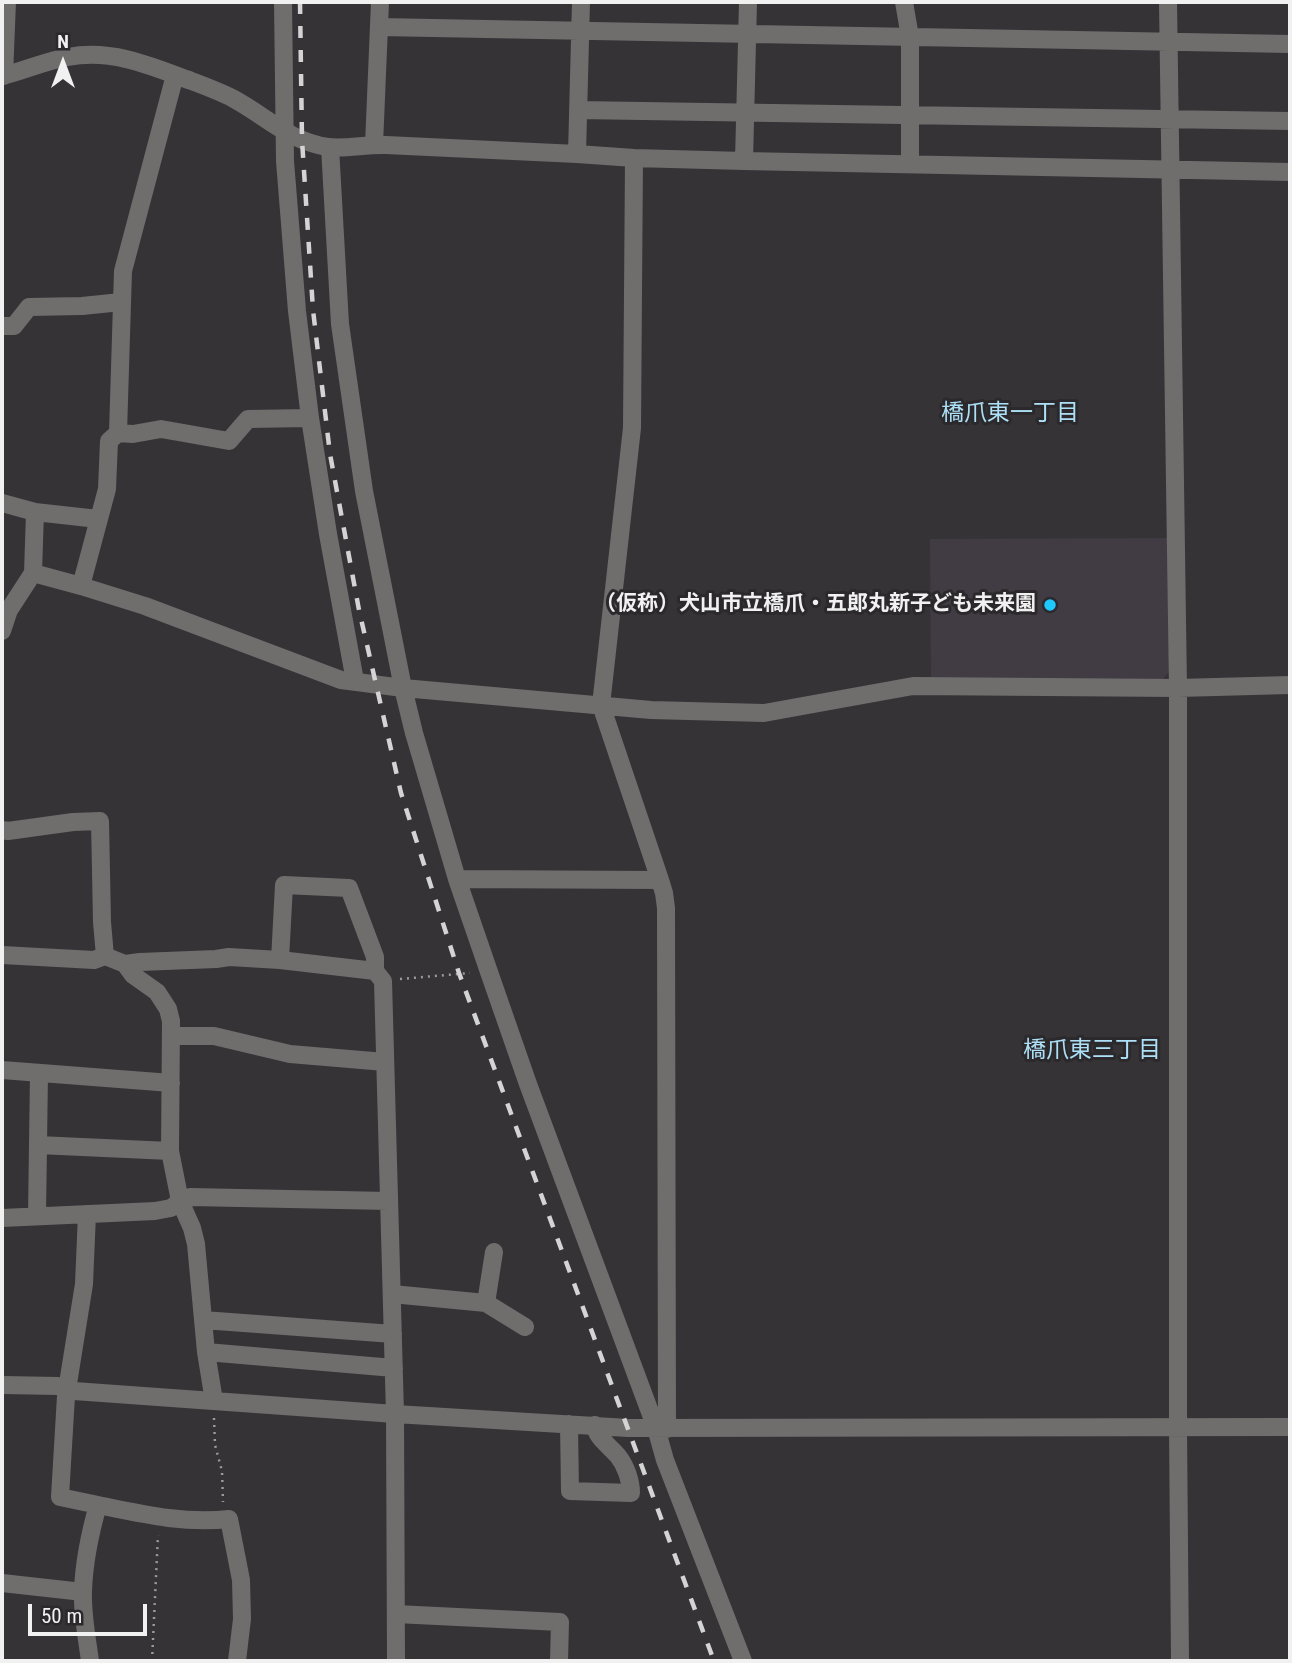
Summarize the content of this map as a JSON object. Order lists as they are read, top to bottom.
{
  "districts": ["橋爪東一丁目", "橋爪東三丁目"],
  "places": ["（仮称）犬山市立橋爪・五郎丸新子ども未来園"],
  "scale_bar": "50 m",
  "north": "top"
}
